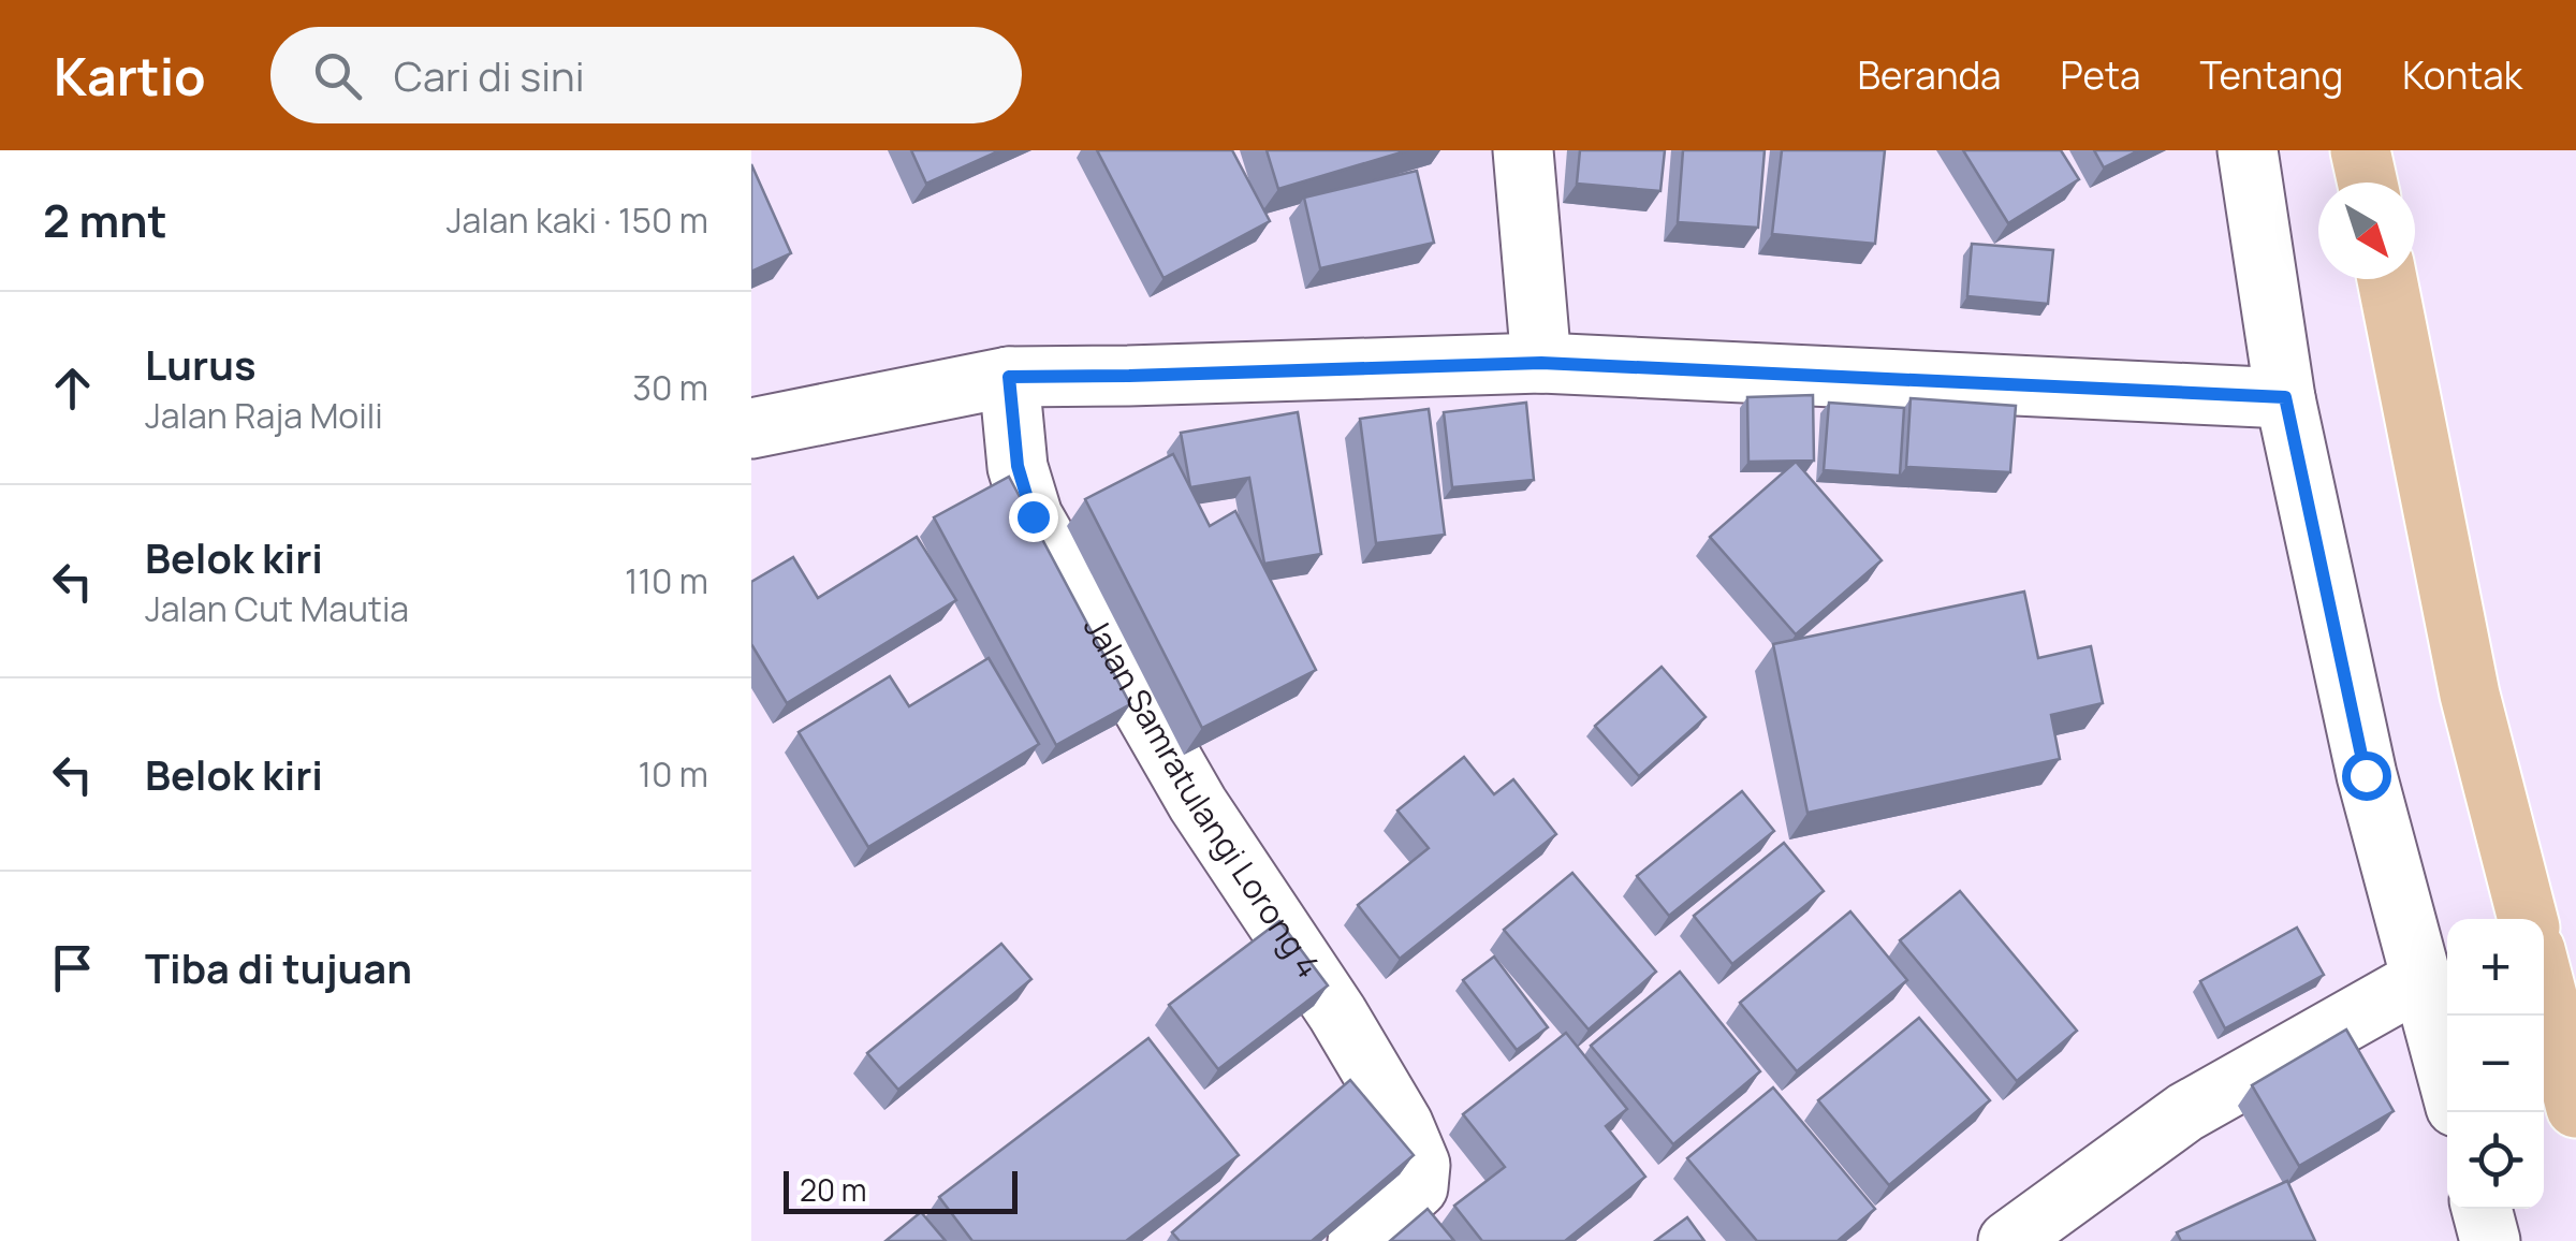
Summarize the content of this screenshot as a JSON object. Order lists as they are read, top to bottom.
{
  "streets": {
    "street": ["Jalan Samratulangi Lorong 4"]
  },
  "scale_bar": "20 m",
  "north": "bottom right",
  "page": {
    "header": "Kartio",
    "search": "Cari di sini",
    "nav": [
      "Beranda",
      "Peta",
      "Tentang",
      "Kontak"
    ],
    "heading": ["2 mnt", "Jalan kaki · 150 m"],
    "list": [
      ["Lurus", "Jalan Raja Moili", "30 m"],
      ["Belok kiri", "Jalan Cut Mautia", "110 m"],
      ["Belok kiri", "10 m"],
      "Tiba di tujuan"
    ],
    "map_buttons": ["+", "−"],
    "scale": "20 m"
  }
}
